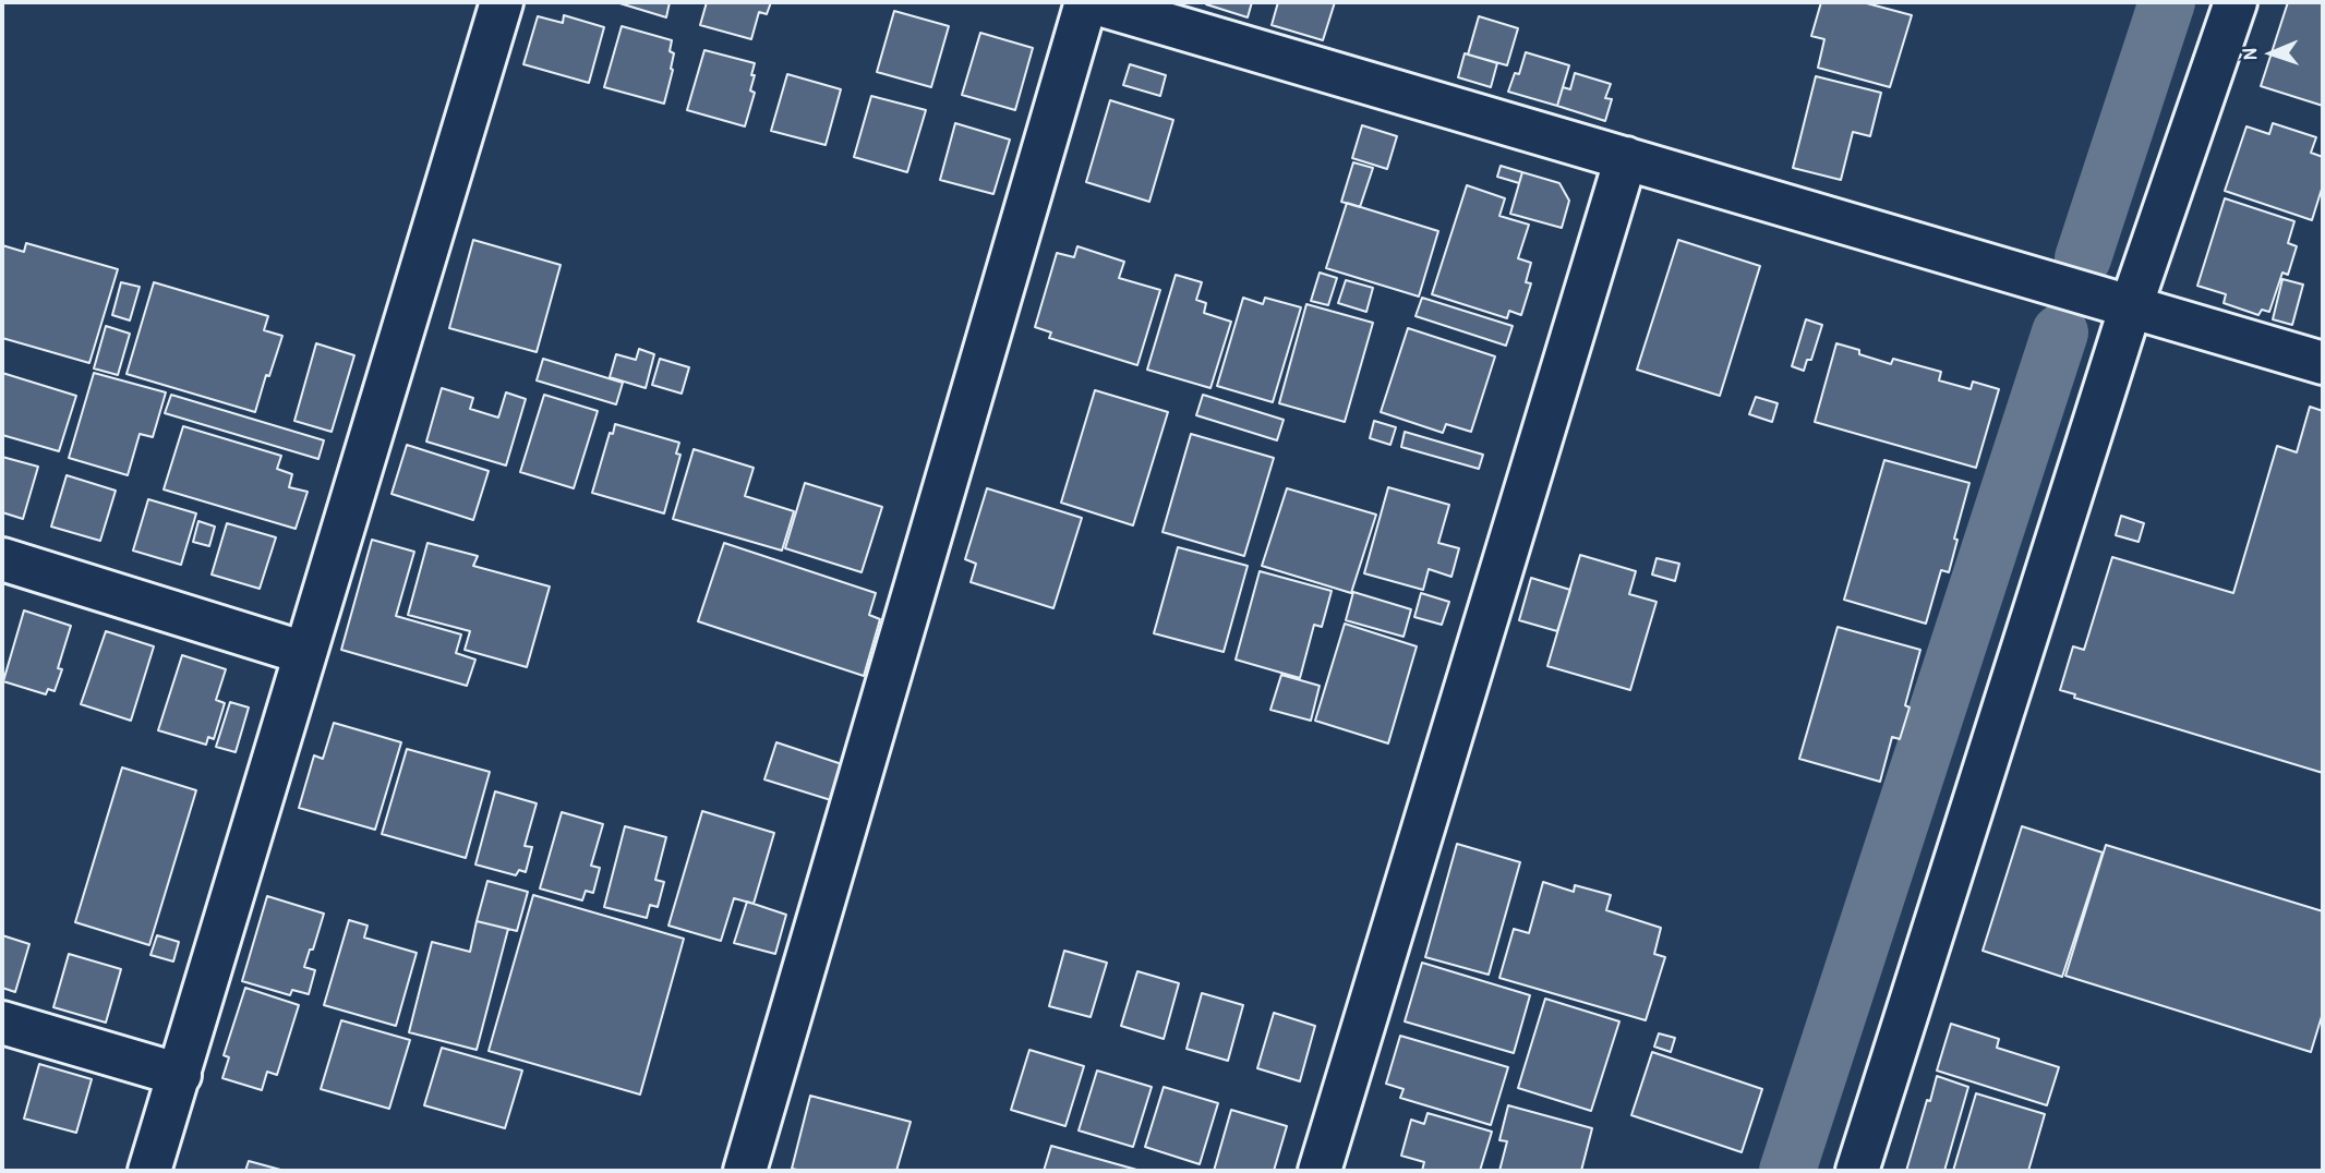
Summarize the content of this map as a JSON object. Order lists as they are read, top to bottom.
{
  "north": "left"
}
